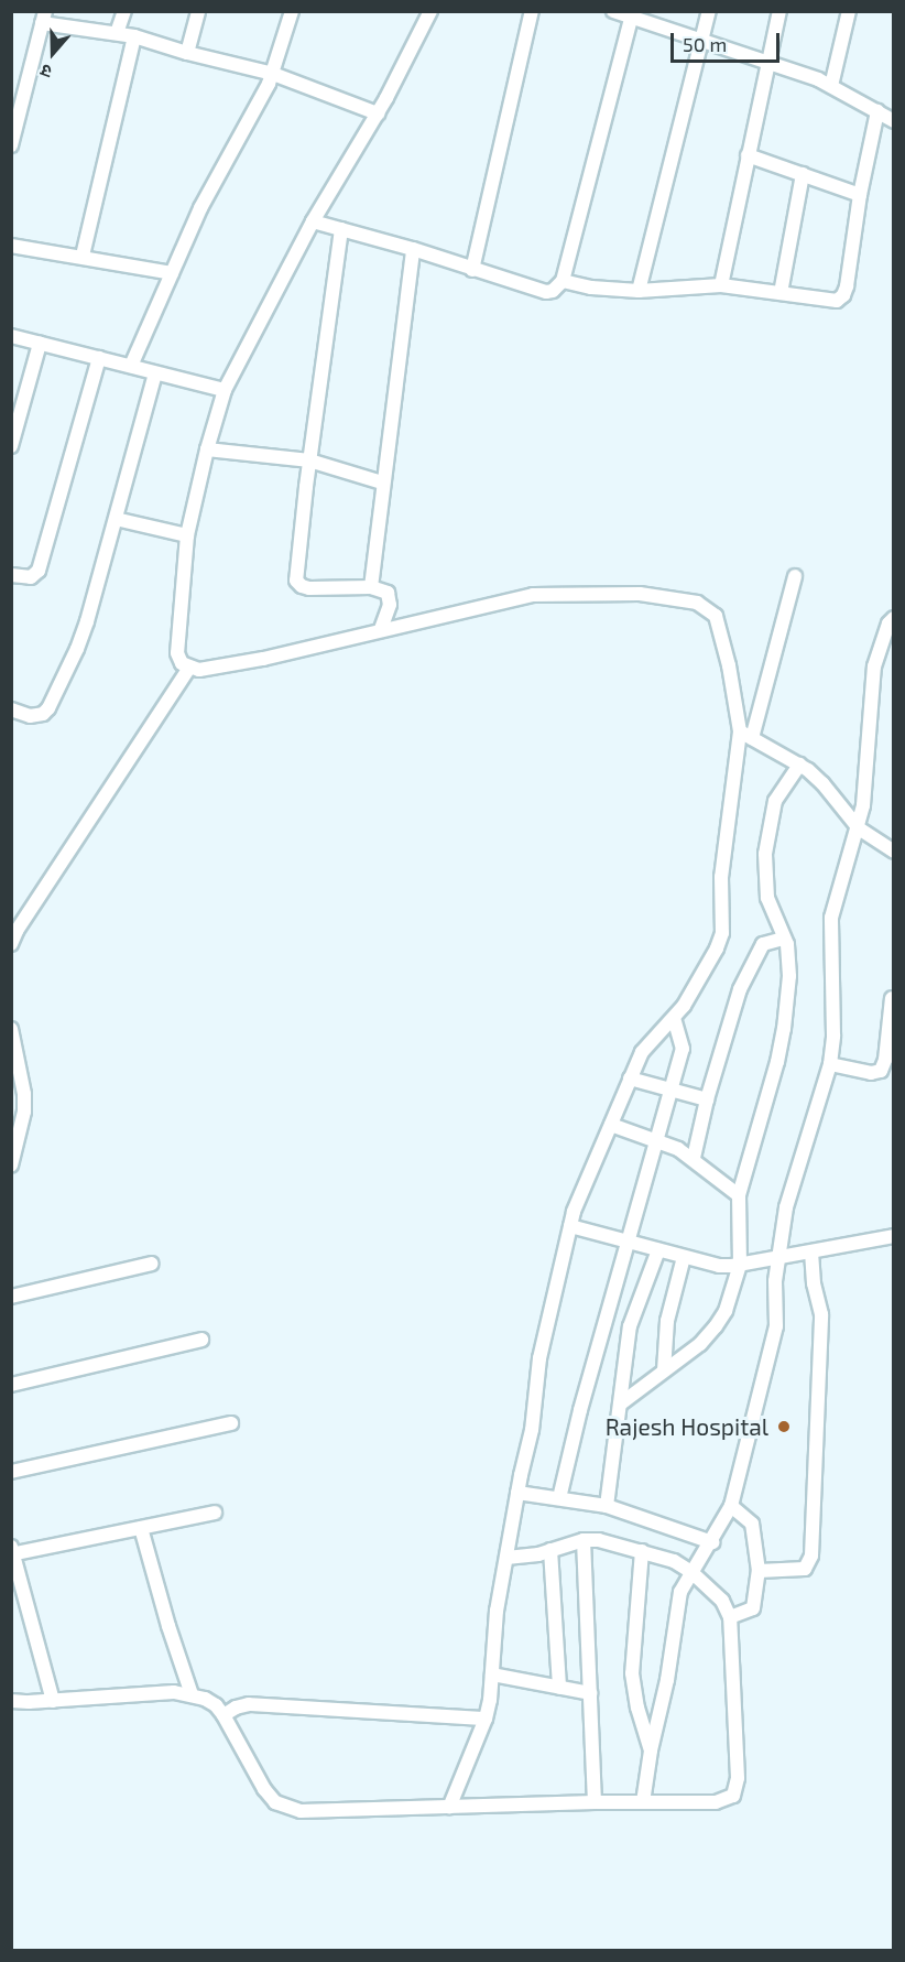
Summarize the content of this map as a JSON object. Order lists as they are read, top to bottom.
{
  "places": ["Rajesh Hospital"],
  "scale_bar": "50 m",
  "north": "bottom"
}
